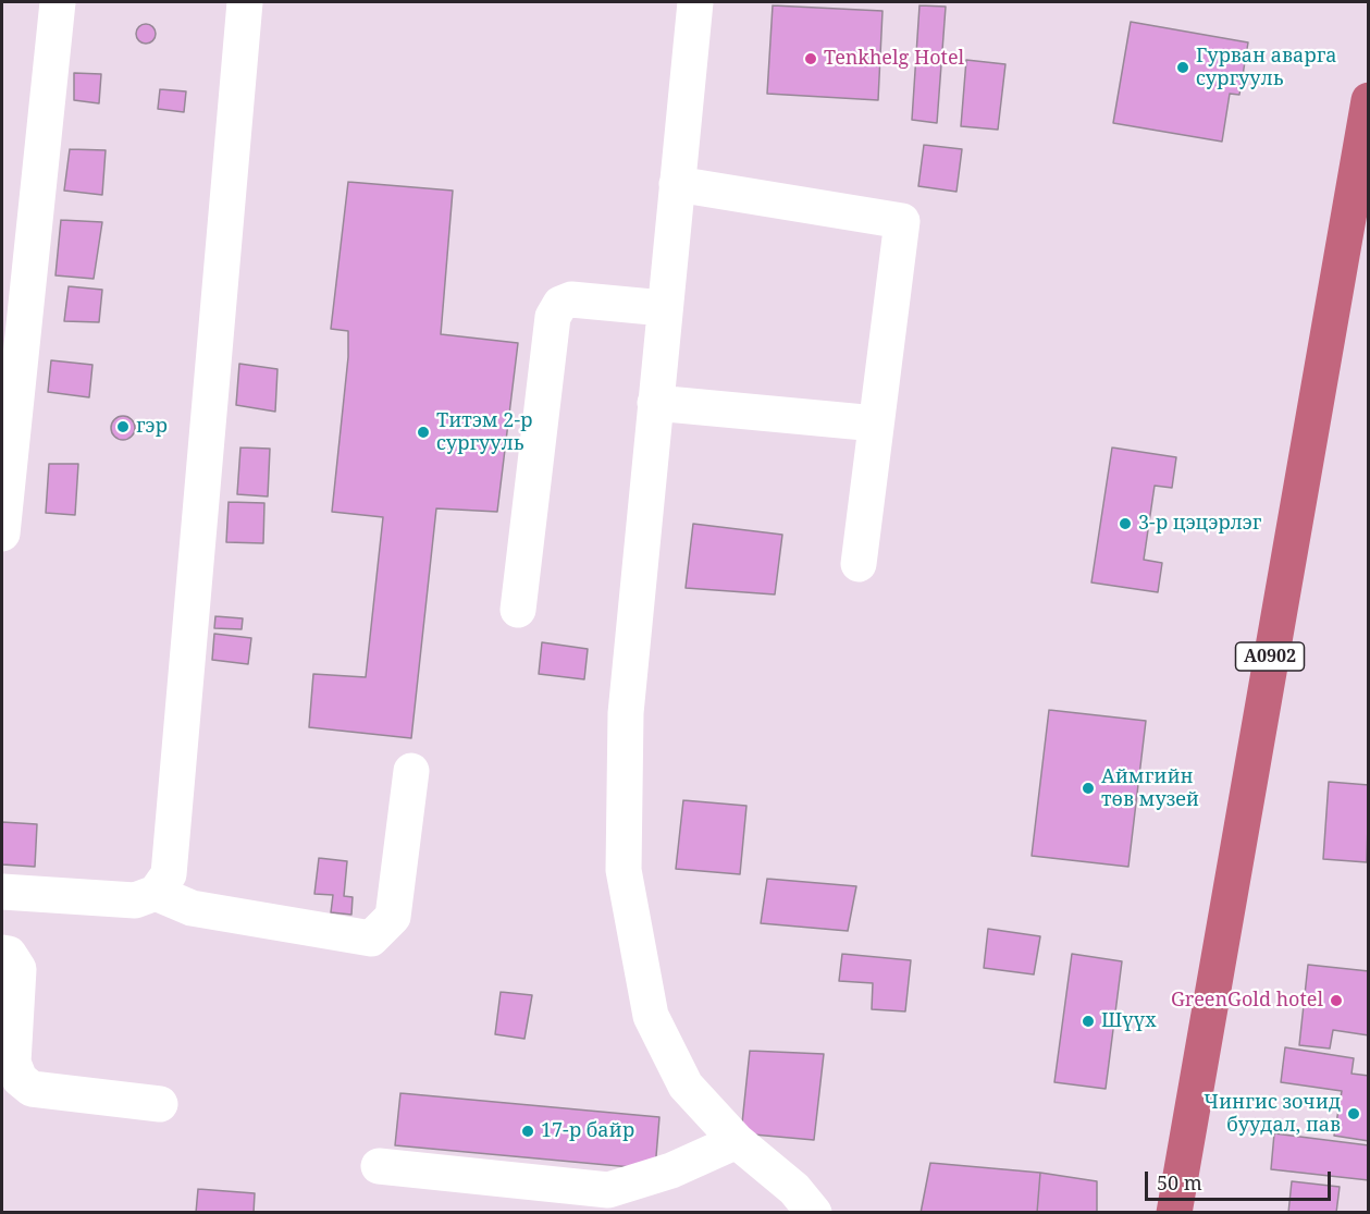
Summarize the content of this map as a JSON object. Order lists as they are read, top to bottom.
{
  "streets": {
    "highway": ["A0902"]
  },
  "places": [
    "Tenkhelg Hotel",
    "Гурван аварга сургууль",
    "гэр",
    "Титэм 2-р сургууль",
    "3-р цэцэрлэг",
    "Аймгийн төв музей",
    "GreenGold hotel",
    "Шүүх",
    "Чингис зочид буудал, пав",
    "17-р байр"
  ],
  "scale_bar": "50 m"
}
